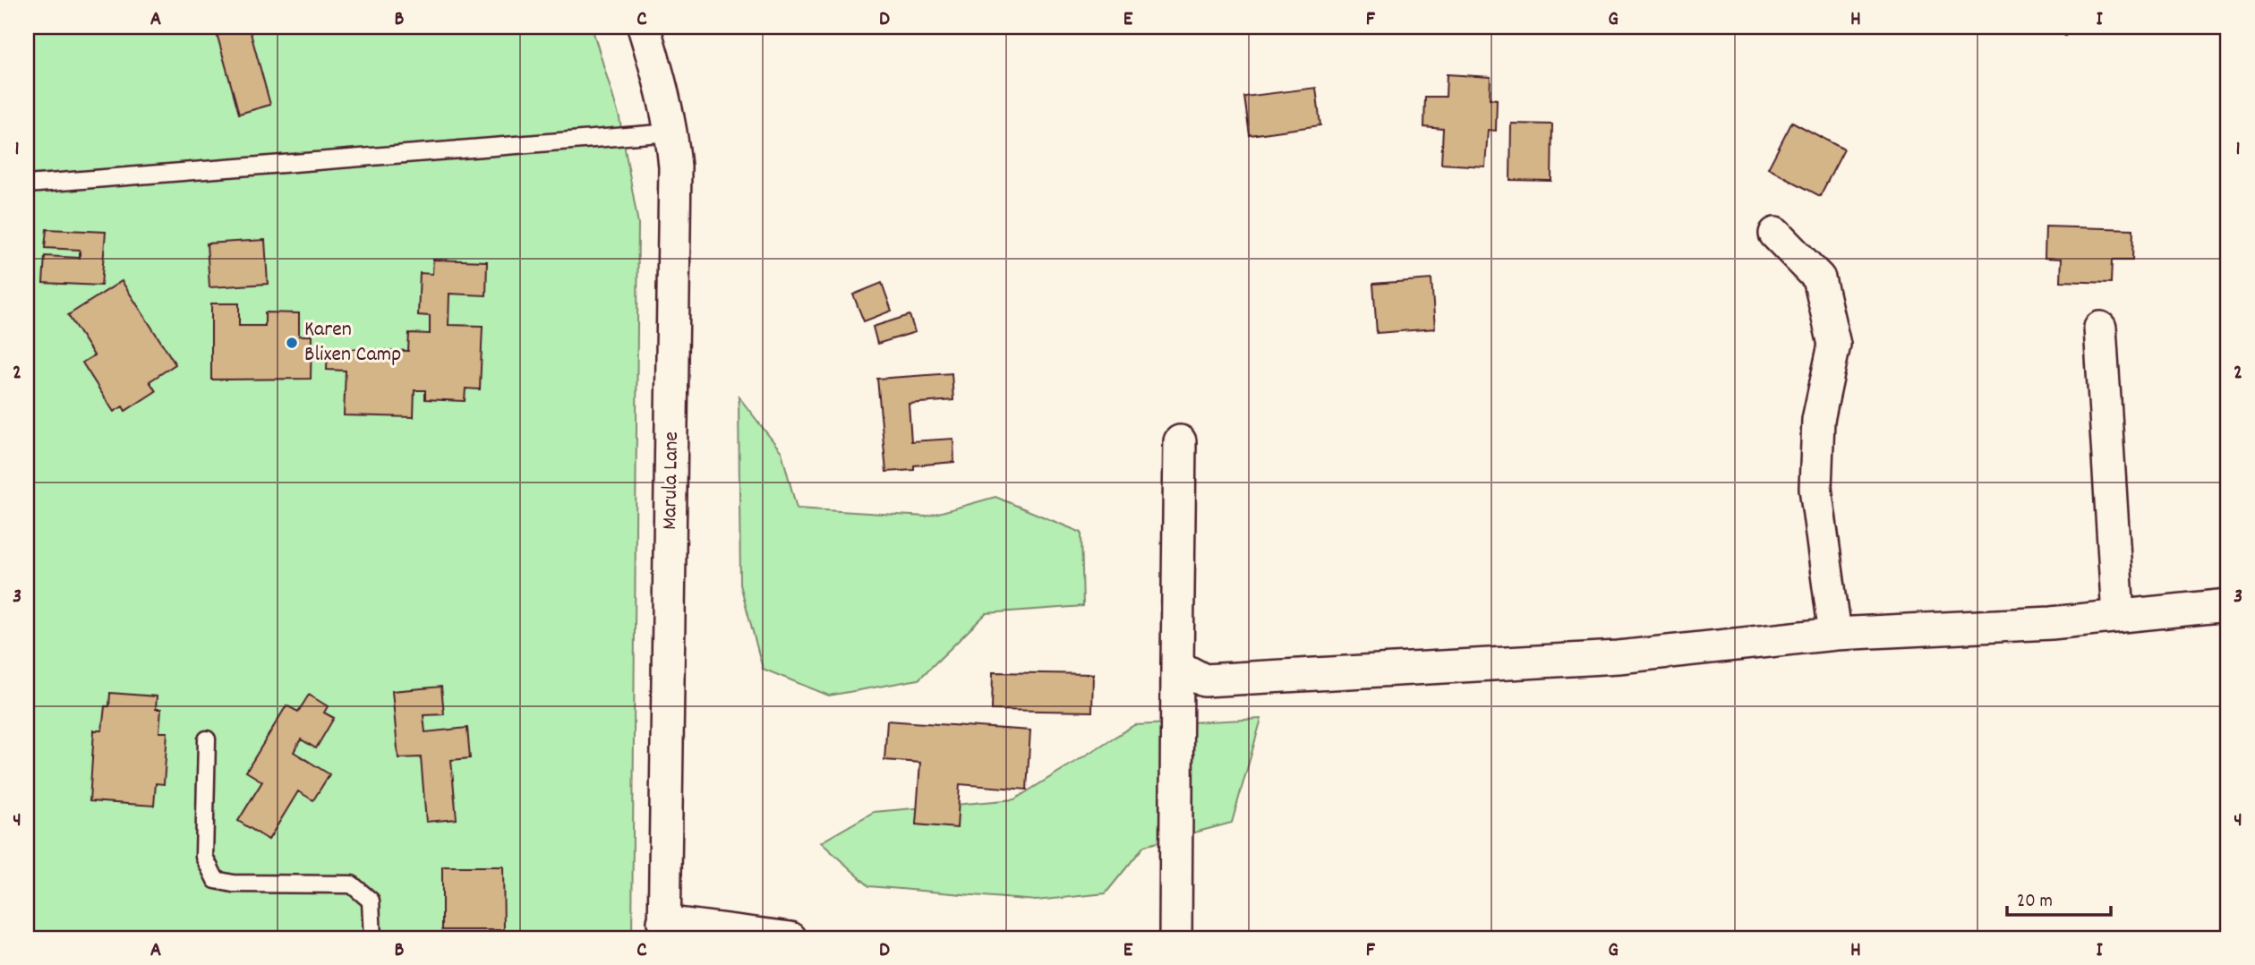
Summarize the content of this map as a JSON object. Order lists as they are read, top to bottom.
{
  "streets": {
    "street": ["Marula Lane"]
  },
  "places": ["Karen Blixen Camp"],
  "scale_bar": "20 m",
  "grid": {
    "columns": [
      "A",
      "B",
      "C",
      "D",
      "E",
      "F",
      "G",
      "H",
      "I"
    ],
    "rows": [
      "1",
      "2",
      "3",
      "4"
    ]
  }
}
